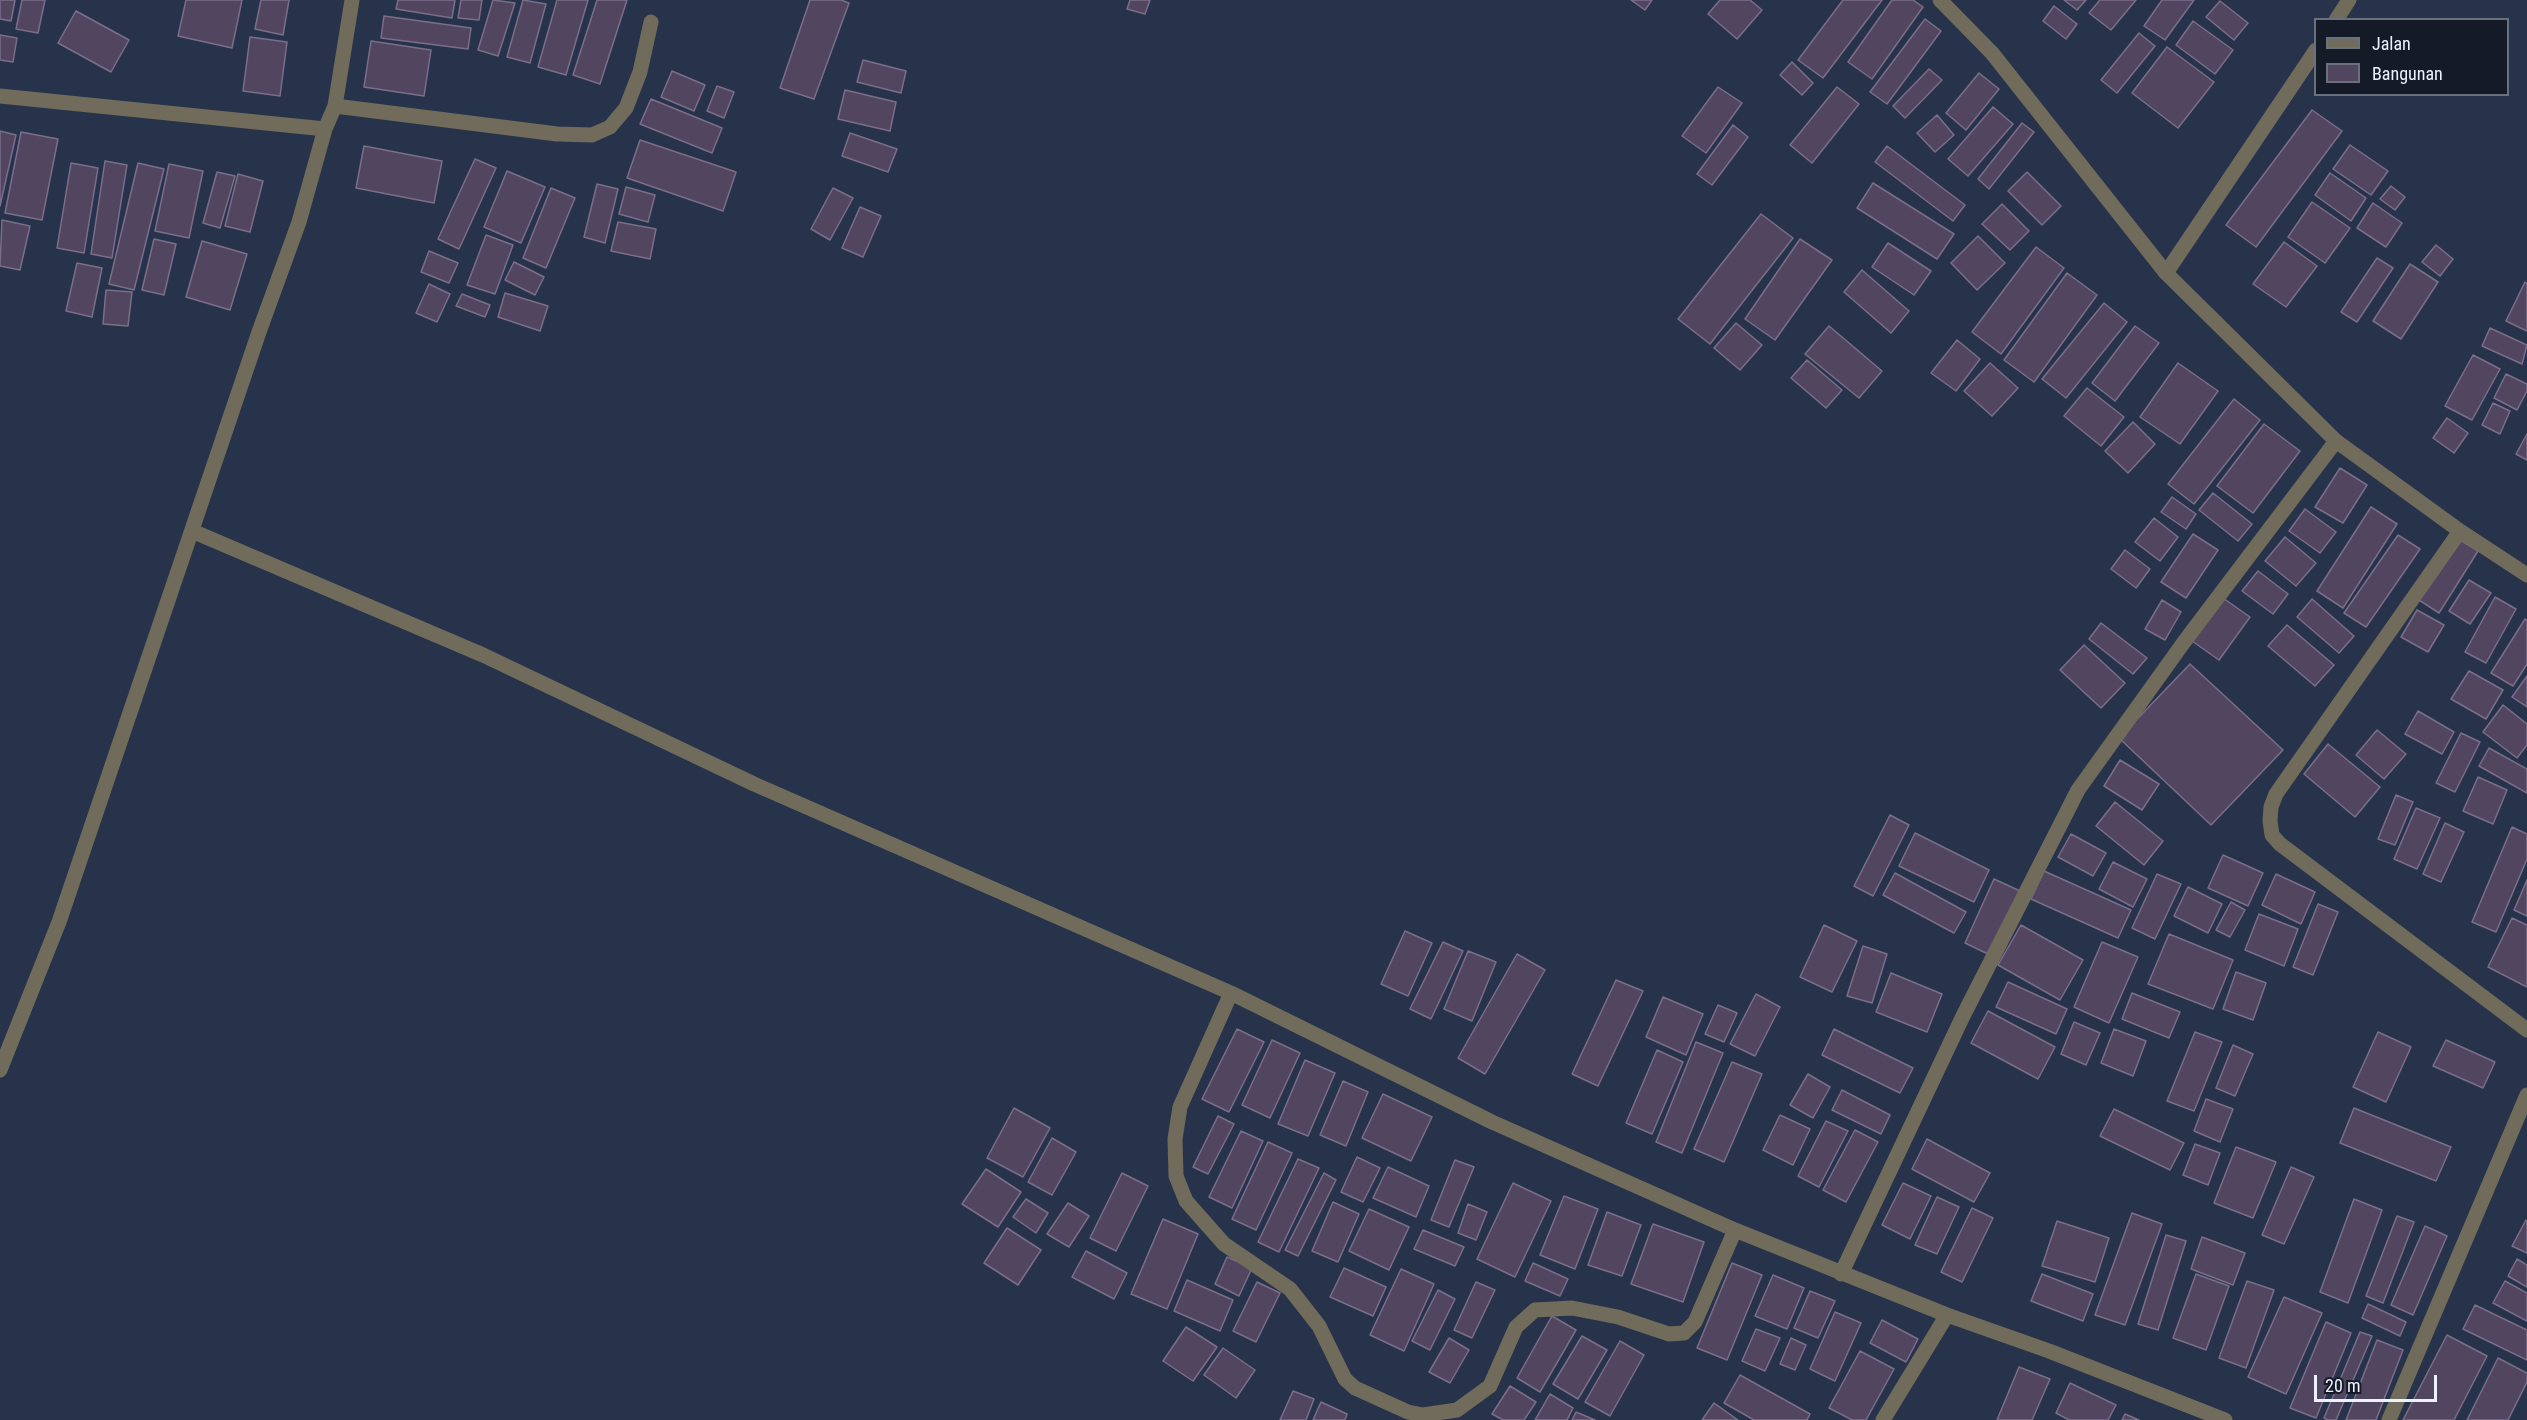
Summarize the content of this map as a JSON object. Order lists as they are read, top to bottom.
{
  "legend": ["Jalan", "Bangunan"],
  "scale_bar": "20 m"
}
